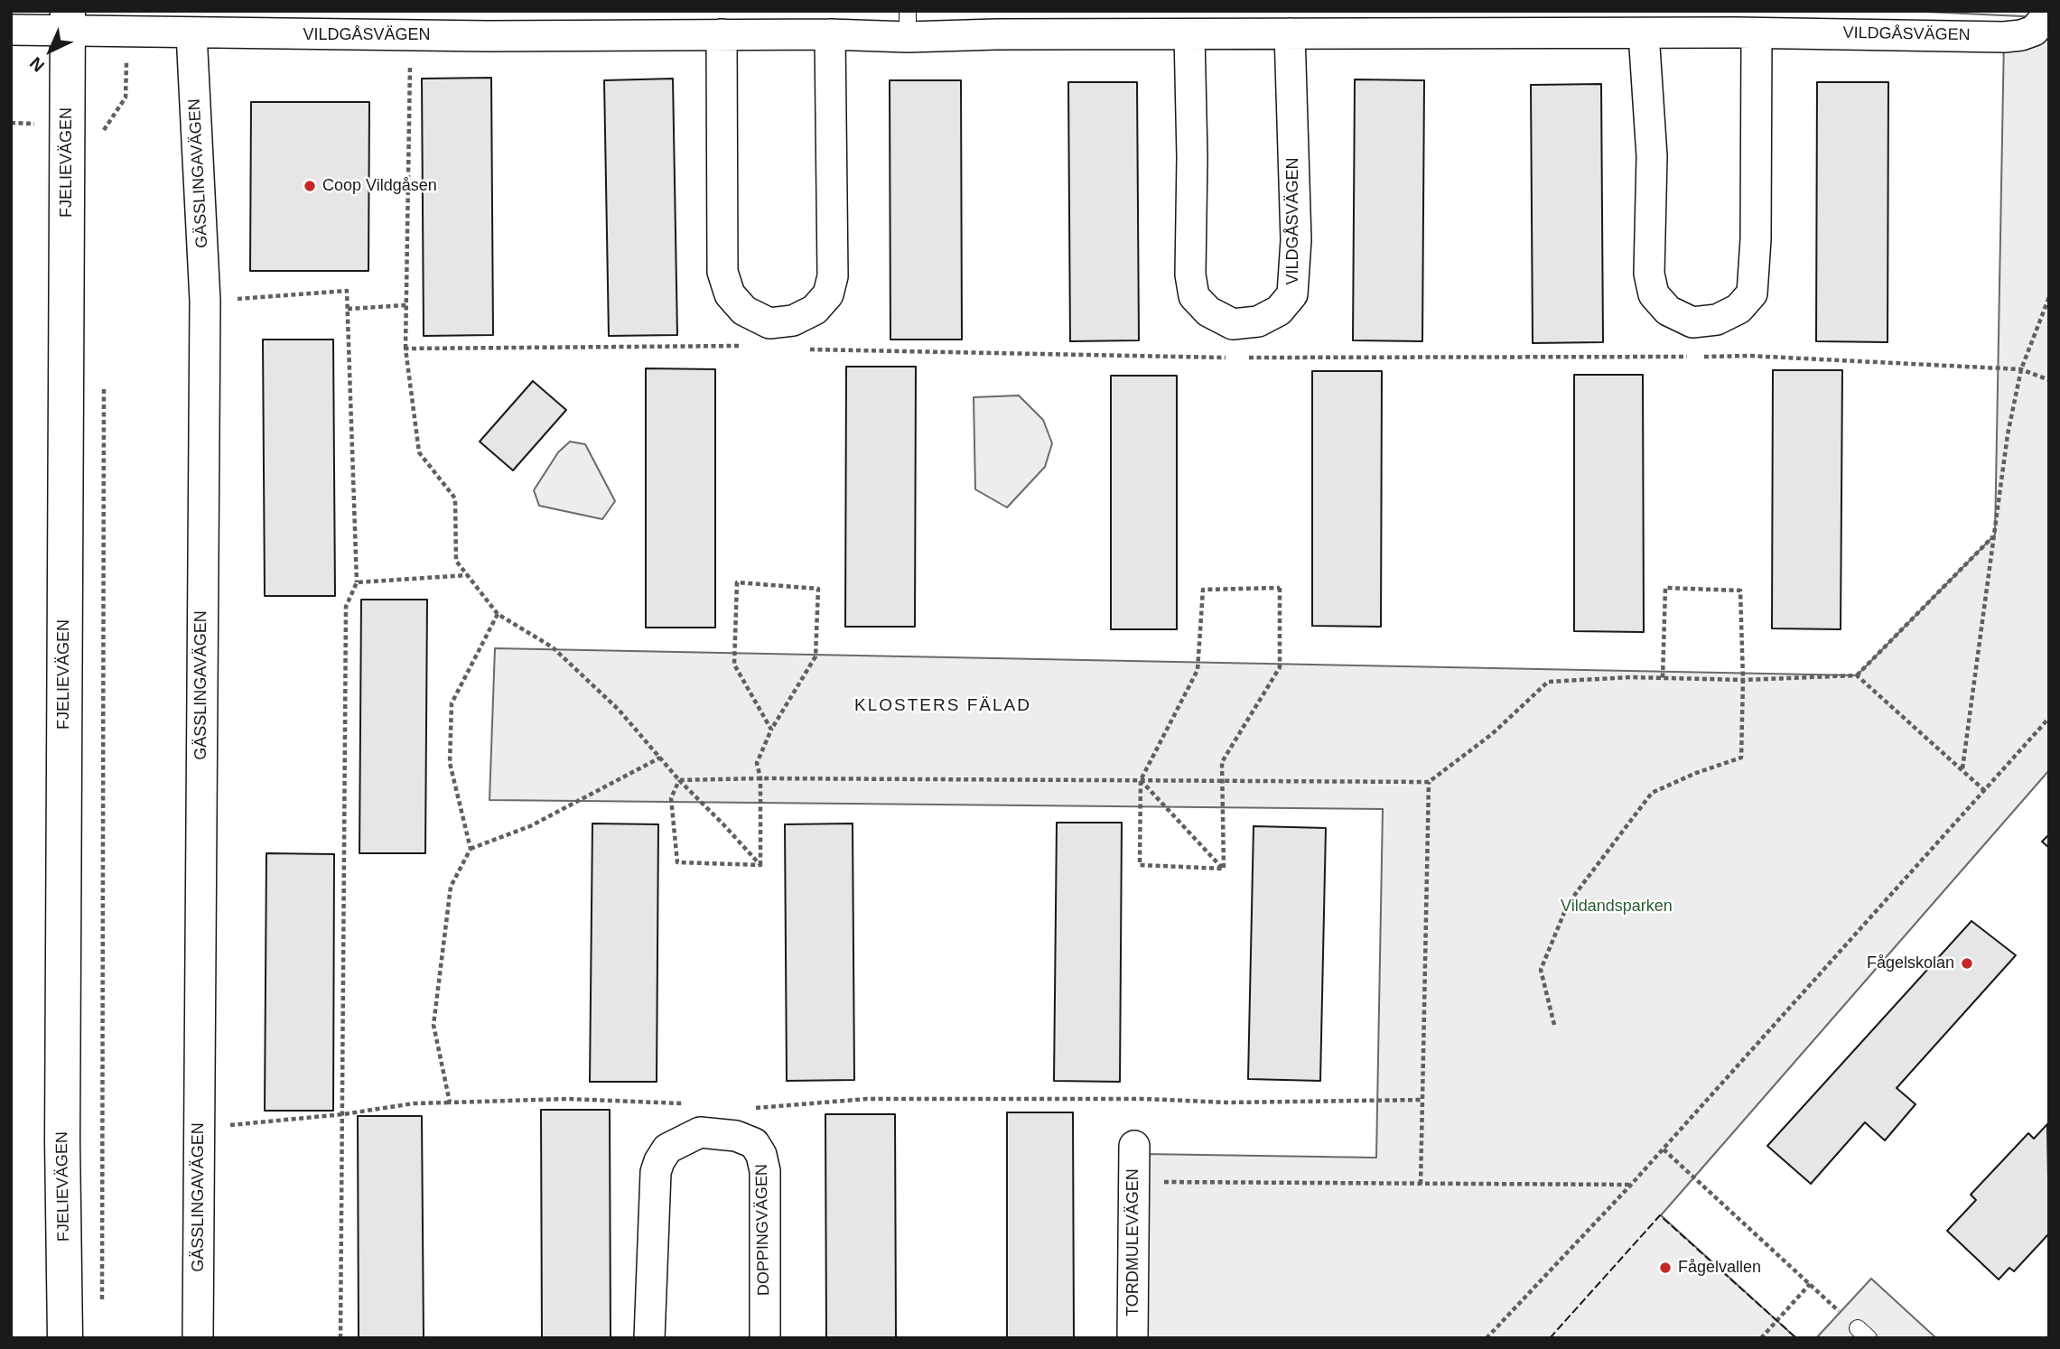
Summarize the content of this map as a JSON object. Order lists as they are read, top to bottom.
{
  "streets": {
    "main road": ["FJELIEVÄGEN"],
    "street": [
      "VILDGÅSVÄGEN",
      "GÄSSLINGAVÄGEN",
      "DOPPINGVÄGEN",
      "TORDMULEVÄGEN"
    ]
  },
  "crossings": [
    ["VILDGÅSVÄGEN", "FJELIEVÄGEN"],
    ["VILDGÅSVÄGEN", "GÄSSLINGAVÄGEN"]
  ],
  "districts": ["KLOSTERS FÄLAD"],
  "parks": ["Vildandsparken"],
  "places": ["Coop Vildgåsen", "Fågelskolan", "Fågelvallen"],
  "north": "bottom left"
}
